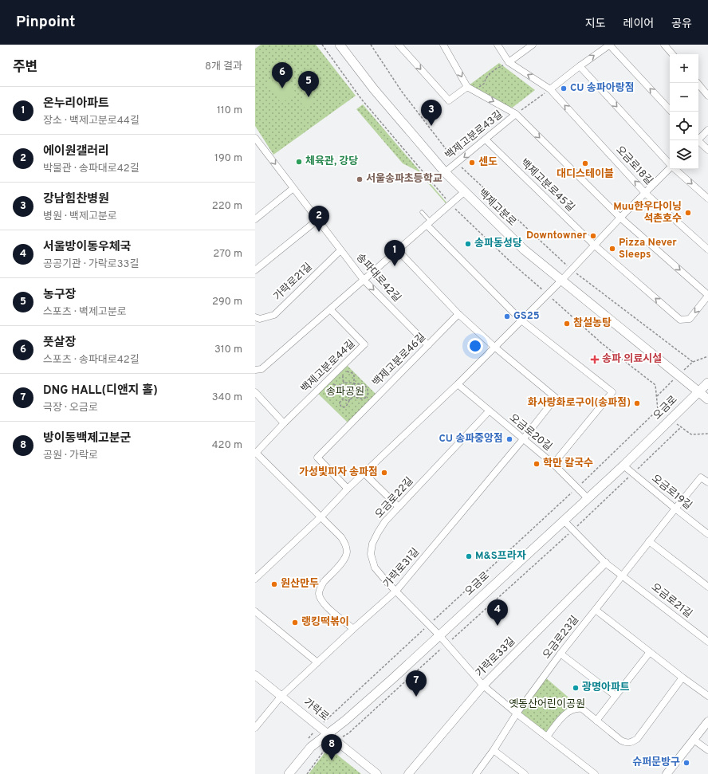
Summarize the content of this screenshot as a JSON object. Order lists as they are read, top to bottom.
{
  "streets": {
    "main road": ["백제고분로", "오금로"],
    "street": [
      "백제고분로43길",
      "오금로18길",
      "백제고분로45길",
      "송파대로42길",
      "가락로21길",
      "백제고분로46길",
      "백제고분로44길",
      "오금로20길",
      "오금로19길",
      "오금로22길",
      "가락로31길",
      "오금로21길",
      "오금로23길",
      "가락로33길",
      "가락로"
    ]
  },
  "crossings": [
    ["백제고분로43길", "백제고분로45길"],
    ["백제고분로43길", "백제고분로"],
    ["백제고분로", "오금로"],
    ["송파대로42길", "가락로21길"],
    ["송파대로42길", "백제고분로46길"],
    ["오금로", "오금로20길"],
    ["오금로", "오금로19길"],
    ["오금로", "오금로22길"],
    ["오금로", "오금로21길"],
    ["오금로", "가락로"],
    ["오금로20길", "오금로22길"],
    ["오금로20길", "가락로31길"],
    ["오금로22길", "가락로31길"],
    ["가락로31길", "가락로"],
    ["오금로21길", "오금로23길"],
    ["오금로21길", "가락로33길"]
  ],
  "one_way": ["백제고분로43길"],
  "parks": ["송파공원", "옛동산어린이공원"],
  "places": {
    "other": [
      "CU 송파아랑점",
      "체육관, 강당",
      "센도",
      "대디스테이블",
      "서울송파초등학교",
      "Muu한우다이닝 석촌호수",
      "Downtowner",
      "송파동성당",
      "Pizza Never Sleeps",
      "GS25",
      "참설농탕",
      "화사랑화로구이(송파점)",
      "CU 송파중앙점",
      "학만 칼국수",
      "가성빛피자 송파점",
      "M&S프라자",
      "원산만두",
      "랭킹떡볶이",
      "광명아파트",
      "슈퍼문방구"
    ],
    "health": ["송파 의료시설"]
  },
  "page": {
    "header": "Pinpoint",
    "nav": ["지도", "레이어", "공유"],
    "heading": ["주변", "8개 결과"],
    "map_buttons": ["+", "−"],
    "pins": [
      "6",
      "5",
      "3",
      "2",
      "1",
      "4",
      "7",
      "8"
    ],
    "list": [
      {
        "mark": "1",
        "name": "온누리아파트",
        "note": "장소 · 백제고분로44길",
        "value": "110 m"
      },
      {
        "mark": "2",
        "name": "에이원갤러리",
        "note": "박물관 · 송파대로42길",
        "value": "190 m"
      },
      {
        "mark": "3",
        "name": "강남힘찬병원",
        "note": "병원 · 백제고분로",
        "value": "220 m"
      },
      {
        "mark": "4",
        "name": "서울방이동우체국",
        "note": "공공기관 · 가락로33길",
        "value": "270 m"
      },
      {
        "mark": "5",
        "name": "농구장",
        "note": "스포츠 · 백제고분로",
        "value": "290 m"
      },
      {
        "mark": "6",
        "name": "풋살장",
        "note": "스포츠 · 송파대로42길",
        "value": "310 m"
      },
      {
        "mark": "7",
        "name": "DNG HALL(디앤지 홀)",
        "note": "극장 · 오금로",
        "value": "340 m"
      },
      {
        "mark": "8",
        "name": "방이동백제고분군",
        "note": "공원 · 가락로",
        "value": "420 m"
      }
    ]
  }
}
